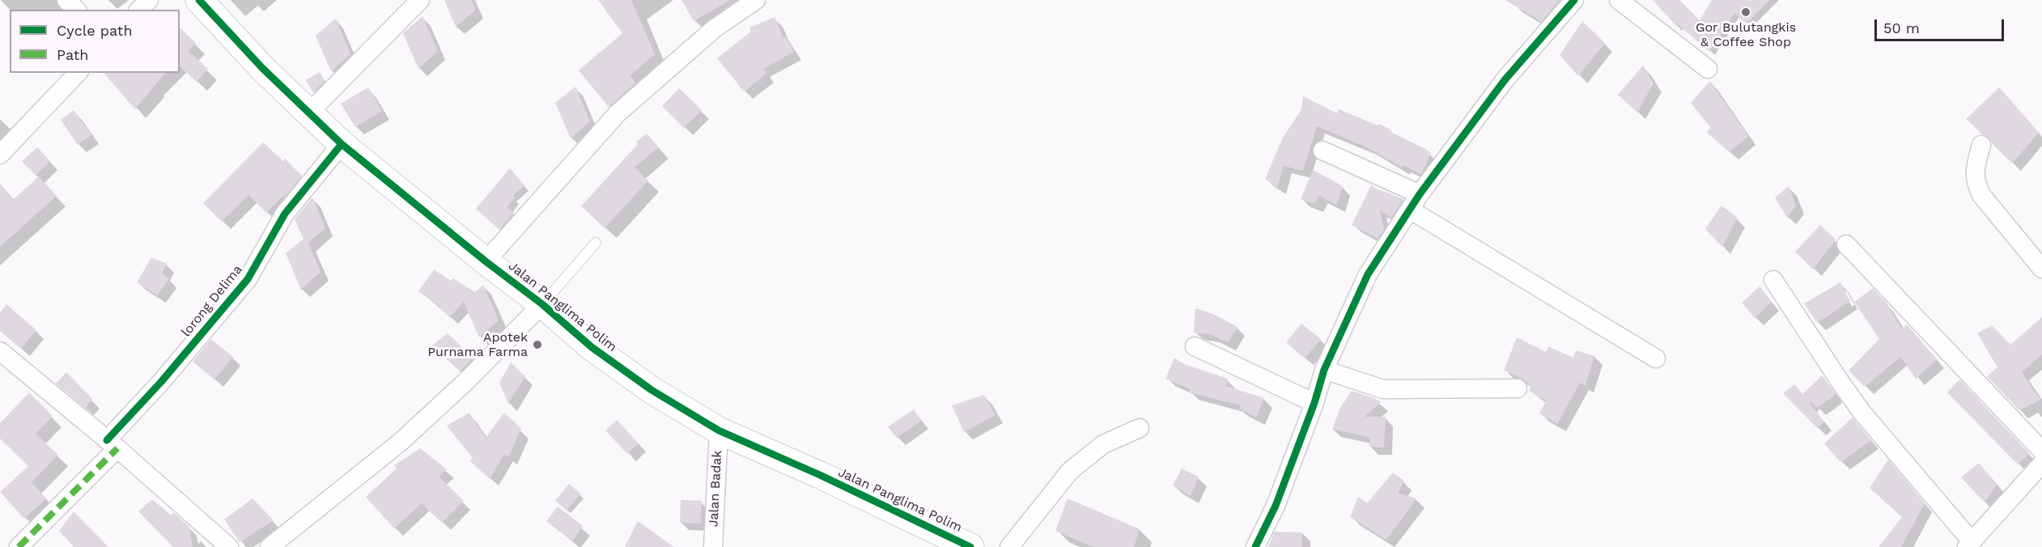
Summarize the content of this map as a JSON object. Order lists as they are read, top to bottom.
{
  "streets": {
    "street": ["lorong Delima", "Jalan Panglima Polim", "Jalan Badak"]
  },
  "crossings": [
    ["lorong Delima", "Jalan Panglima Polim"],
    ["Jalan Panglima Polim", "Jalan Badak"]
  ],
  "places": ["Gor Bulutangkis & Coffee Shop", "Apotek Purnama Farma"],
  "legend": ["Cycle path", "Path"],
  "scale_bar": "50 m"
}
